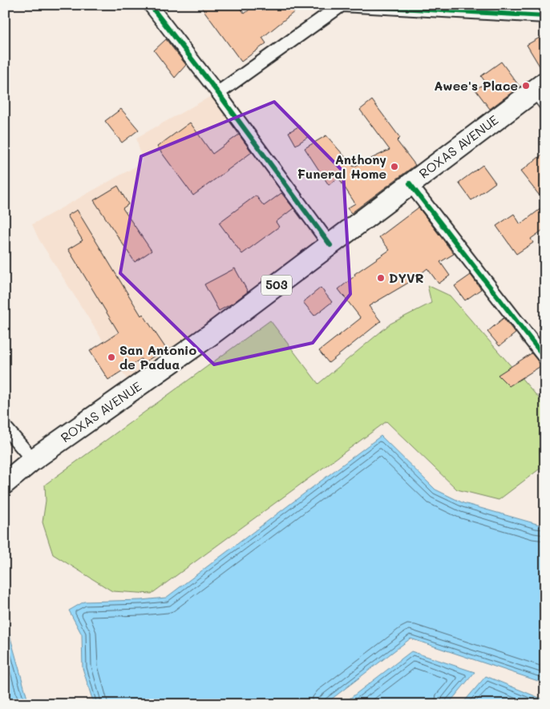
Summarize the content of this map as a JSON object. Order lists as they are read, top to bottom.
{
  "streets": {
    "main road": ["ROXAS AVENUE", "503"]
  },
  "places": [
    "Awee's Place",
    "Anthony Funeral Home",
    "DYVR",
    "San Antonio de Padua"
  ]
}
